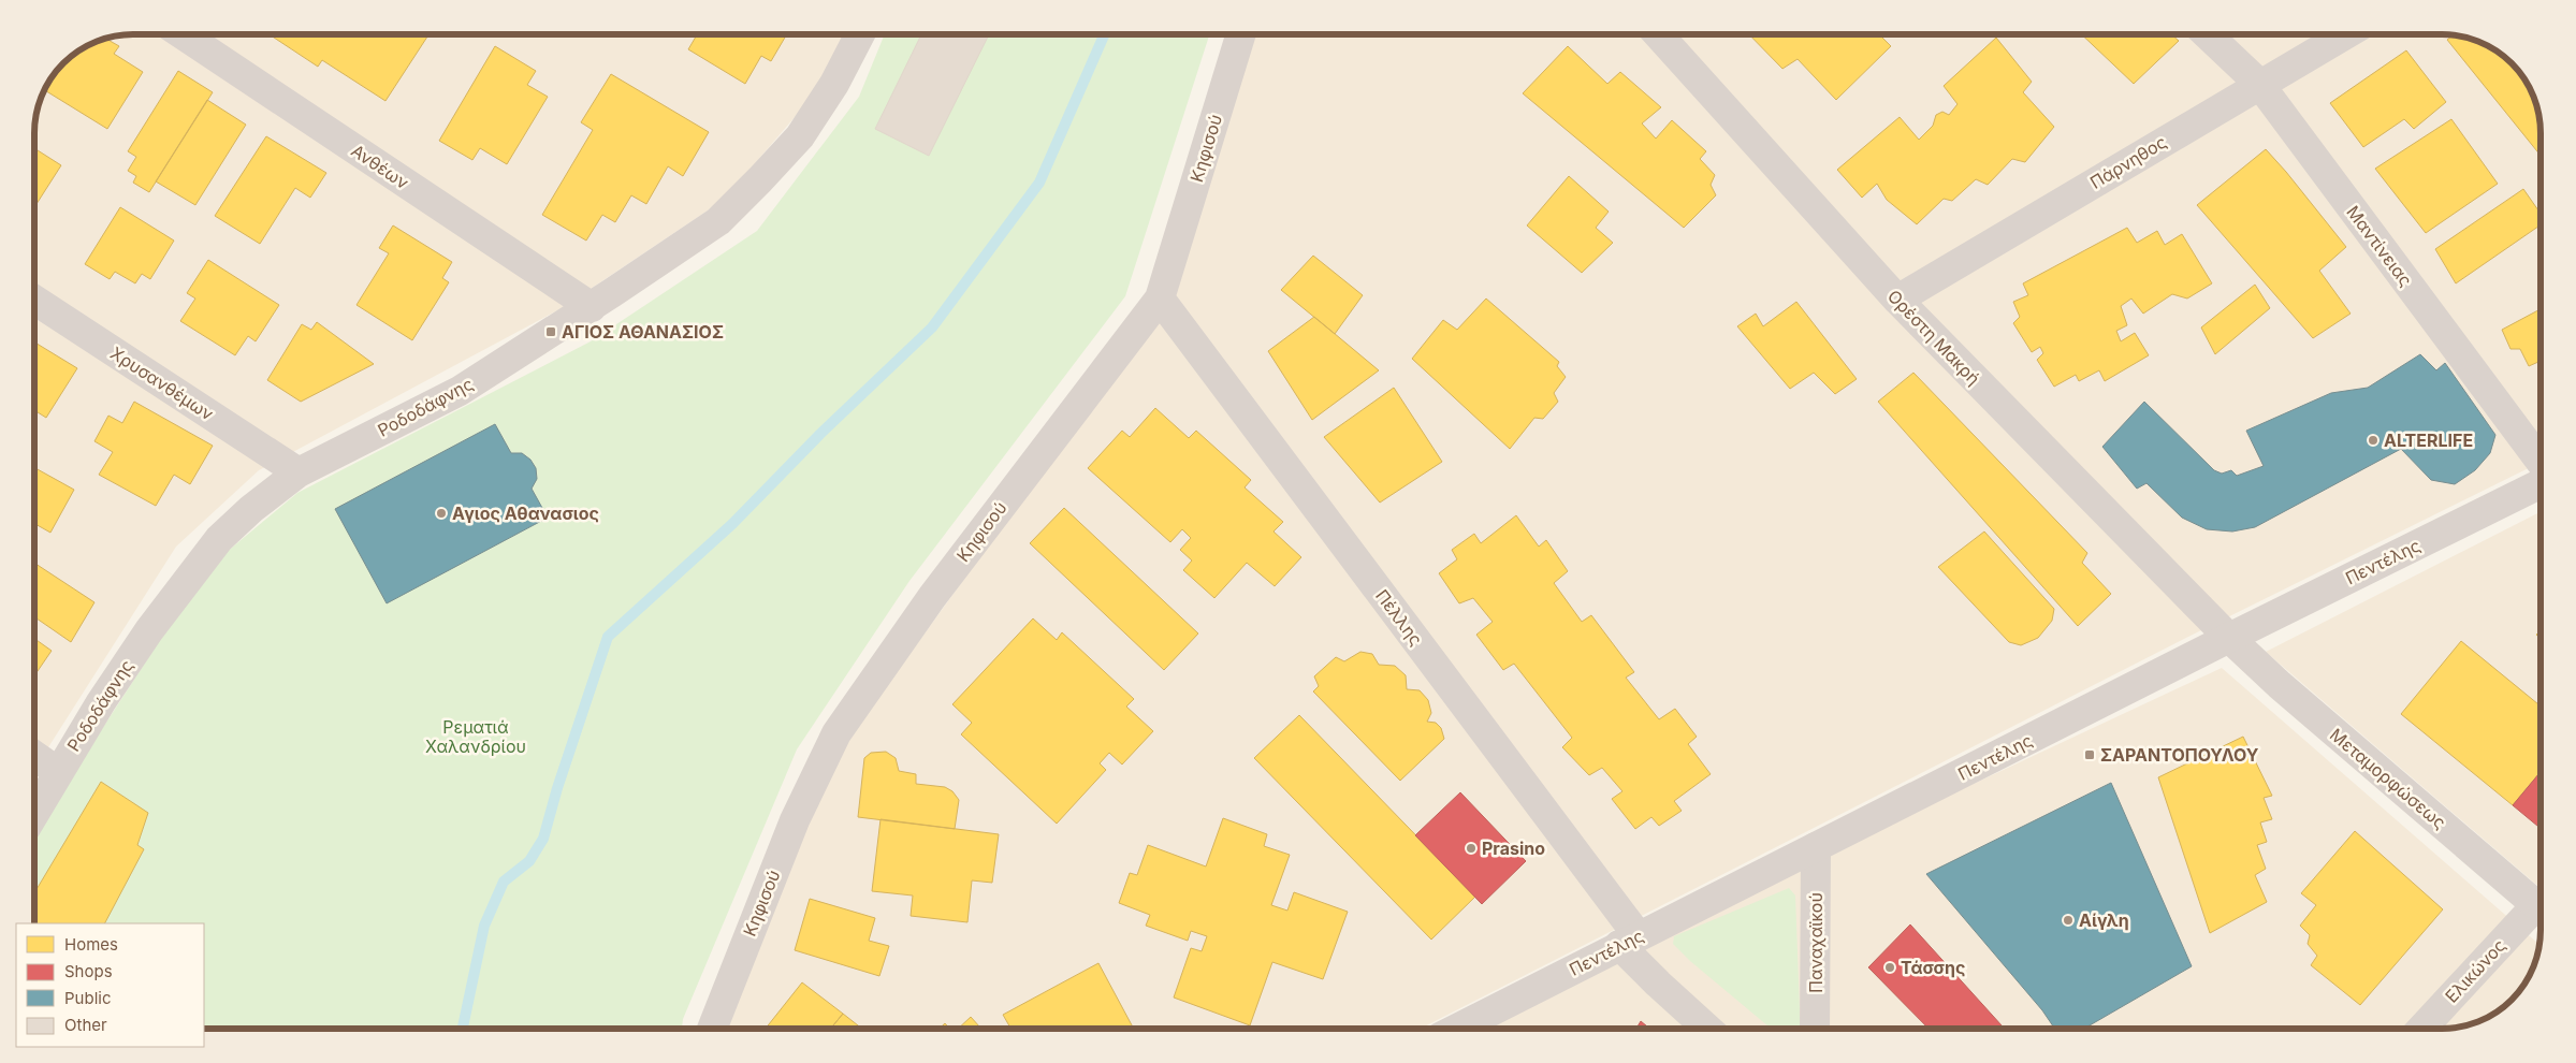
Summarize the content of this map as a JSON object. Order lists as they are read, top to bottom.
{
  "streets": {
    "street": [
      "Κηφισού",
      "Πάρνηθος",
      "Ανθέων",
      "Μαντίνειας",
      "Ορέστη Μακρή",
      "Χρυσανθέμων",
      "Ροδοδάφνης",
      "Πεντέλης",
      "Πέλλης",
      "Μεταμορφώσεως",
      "Παναχαϊκού",
      "Ελικώνος"
    ]
  },
  "crossings": [
    ["Κηφισού", "Πέλλης"],
    ["Πάρνηθος", "Μαντίνειας"],
    ["Πάρνηθος", "Ορέστη Μακρή"],
    ["Ανθέων", "Ροδοδάφνης"],
    ["Ορέστη Μακρή", "Πεντέλης"],
    ["Ορέστη Μακρή", "Μεταμορφώσεως"],
    ["Χρυσανθέμων", "Ροδοδάφνης"],
    ["Πεντέλης", "Πέλλης"],
    ["Πεντέλης", "Μεταμορφώσεως"],
    ["Πεντέλης", "Παναχαϊκού"]
  ],
  "parks": ["Ρεματιά Χαλανδρίου"],
  "places": {
    "transit": ["ΑΓΙΟΣ ΑΘΑΝΑΣΙΟΣ", "ΣΑΡΑΝΤΟΠΟΥΛΟΥ"],
    "other": [
      "ALTERLIFE",
      "Αγιος Αθανασιος",
      "Prasino",
      "Αίγλη",
      "Τάσσης"
    ]
  },
  "legend": [
    "Homes",
    "Shops",
    "Public",
    "Other"
  ]
}
